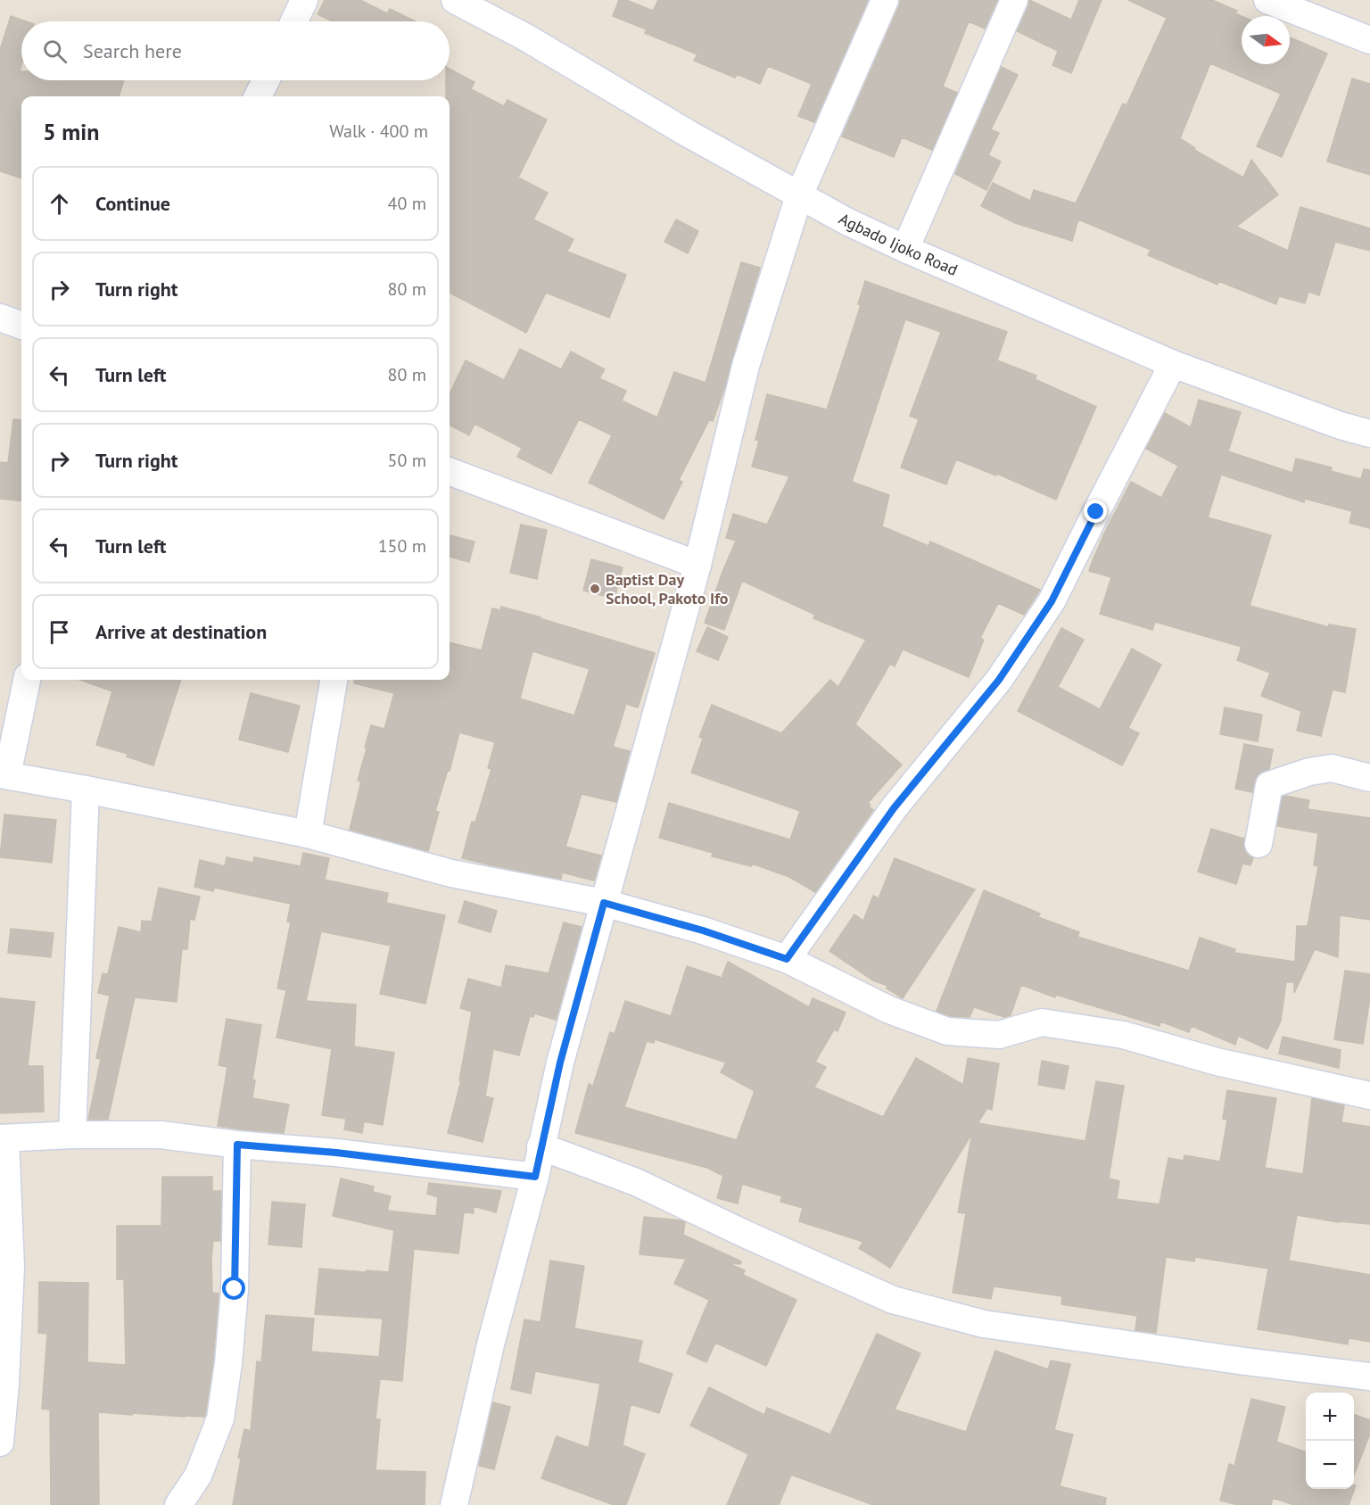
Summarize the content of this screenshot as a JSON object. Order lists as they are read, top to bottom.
{
  "streets": {
    "street": ["Agbado Ijoko Road"]
  },
  "places": ["Baptist Day School, Pakoto Ifo"],
  "north": "right",
  "page": {
    "search": "Search here",
    "heading": ["5 min", "Walk · 400 m"],
    "list": [
      ["Continue", "40 m"],
      ["Turn right", "80 m"],
      ["Turn left", "80 m"],
      ["Turn right", "50 m"],
      ["Turn left", "150 m"],
      "Arrive at destination"
    ],
    "map_buttons": ["+", "−"]
  }
}
